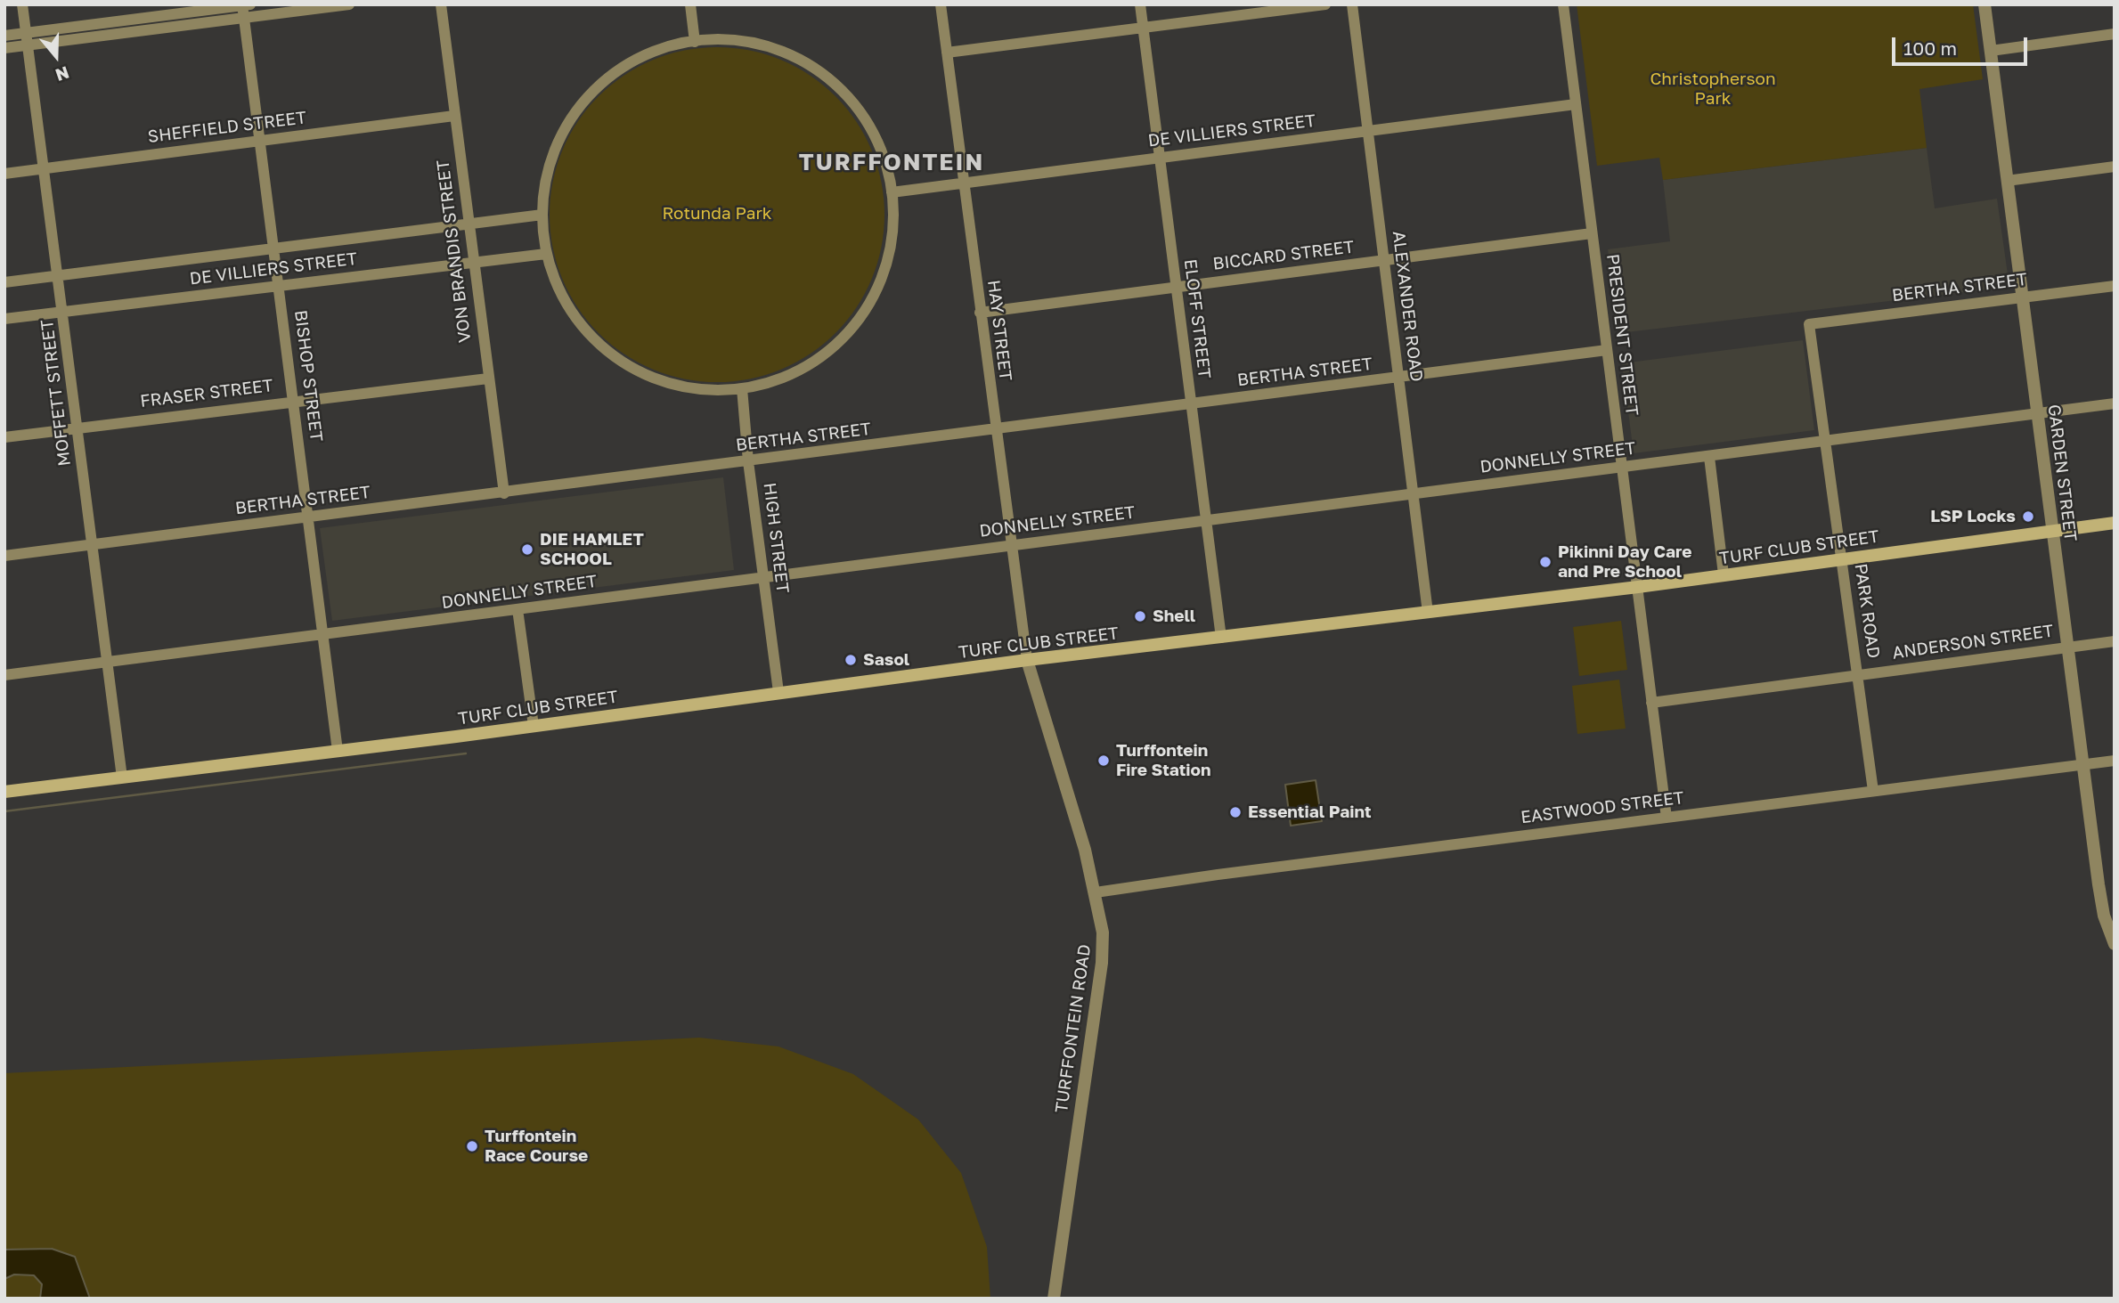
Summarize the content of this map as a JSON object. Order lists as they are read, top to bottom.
{
  "streets": {
    "main road": ["TURF CLUB STREET"],
    "street": [
      "SHEFFIELD STREET",
      "DE VILLIERS STREET",
      "VON BRANDIS STREET",
      "BICCARD STREET",
      "BERTHA STREET",
      "ALEXANDER ROAD",
      "ELOFF STREET",
      "HAY STREET",
      "PRESIDENT STREET",
      "BISHOP STREET",
      "MOFFETT STREET",
      "FRASER STREET",
      "DONNELLY STREET",
      "GARDEN STREET",
      "HIGH STREET",
      "PARK ROAD",
      "ANDERSON STREET",
      "EASTWOOD STREET",
      "TURFFONTEIN ROAD"
    ]
  },
  "crossings": [
    ["SHEFFIELD STREET", "VON BRANDIS STREET"],
    ["SHEFFIELD STREET", "BISHOP STREET"],
    ["SHEFFIELD STREET", "MOFFETT STREET"],
    ["DE VILLIERS STREET", "VON BRANDIS STREET"],
    ["DE VILLIERS STREET", "ALEXANDER ROAD"],
    ["DE VILLIERS STREET", "ELOFF STREET"],
    ["DE VILLIERS STREET", "HAY STREET"],
    ["DE VILLIERS STREET", "PRESIDENT STREET"],
    ["DE VILLIERS STREET", "BISHOP STREET"],
    ["DE VILLIERS STREET", "MOFFETT STREET"],
    ["VON BRANDIS STREET", "BERTHA STREET"],
    ["VON BRANDIS STREET", "FRASER STREET"],
    ["BICCARD STREET", "ALEXANDER ROAD"],
    ["BICCARD STREET", "ELOFF STREET"],
    ["BICCARD STREET", "HAY STREET"],
    ["BICCARD STREET", "PRESIDENT STREET"],
    ["BERTHA STREET", "ALEXANDER ROAD"],
    ["BERTHA STREET", "ELOFF STREET"],
    ["BERTHA STREET", "HAY STREET"],
    ["BERTHA STREET", "PRESIDENT STREET"],
    ["BERTHA STREET", "BISHOP STREET"],
    ["BERTHA STREET", "MOFFETT STREET"],
    ["BERTHA STREET", "GARDEN STREET"],
    ["BERTHA STREET", "HIGH STREET"],
    ["BERTHA STREET", "PARK ROAD"],
    ["ALEXANDER ROAD", "DONNELLY STREET"],
    ["ALEXANDER ROAD", "TURF CLUB STREET"],
    ["ELOFF STREET", "DONNELLY STREET"],
    ["ELOFF STREET", "TURF CLUB STREET"],
    ["HAY STREET", "DONNELLY STREET"],
    ["HAY STREET", "TURF CLUB STREET"],
    ["HAY STREET", "TURFFONTEIN ROAD"],
    ["PRESIDENT STREET", "DONNELLY STREET"],
    ["PRESIDENT STREET", "TURF CLUB STREET"],
    ["PRESIDENT STREET", "ANDERSON STREET"],
    ["PRESIDENT STREET", "EASTWOOD STREET"],
    ["BISHOP STREET", "FRASER STREET"],
    ["BISHOP STREET", "DONNELLY STREET"],
    ["BISHOP STREET", "TURF CLUB STREET"],
    ["MOFFETT STREET", "FRASER STREET"],
    ["MOFFETT STREET", "DONNELLY STREET"],
    ["MOFFETT STREET", "TURF CLUB STREET"],
    ["DONNELLY STREET", "GARDEN STREET"],
    ["DONNELLY STREET", "HIGH STREET"],
    ["DONNELLY STREET", "PARK ROAD"],
    ["GARDEN STREET", "TURF CLUB STREET"],
    ["GARDEN STREET", "ANDERSON STREET"],
    ["GARDEN STREET", "EASTWOOD STREET"],
    ["HIGH STREET", "TURF CLUB STREET"],
    ["TURF CLUB STREET", "PARK ROAD"],
    ["TURF CLUB STREET", "TURFFONTEIN ROAD"],
    ["PARK ROAD", "ANDERSON STREET"],
    ["PARK ROAD", "EASTWOOD STREET"],
    ["EASTWOOD STREET", "TURFFONTEIN ROAD"]
  ],
  "districts": ["TURFFONTEIN"],
  "parks": ["Christopherson Park", "Rotunda Park"],
  "places": [
    "LSP Locks",
    "DIE HAMLET SCHOOL",
    "Pikinni Day Care and Pre School",
    "Shell",
    "Sasol",
    "Turffontein Fire Station",
    "Essential Paint",
    "Turffontein Race Course"
  ],
  "scale_bar": "100 m",
  "north": "bottom"
}
